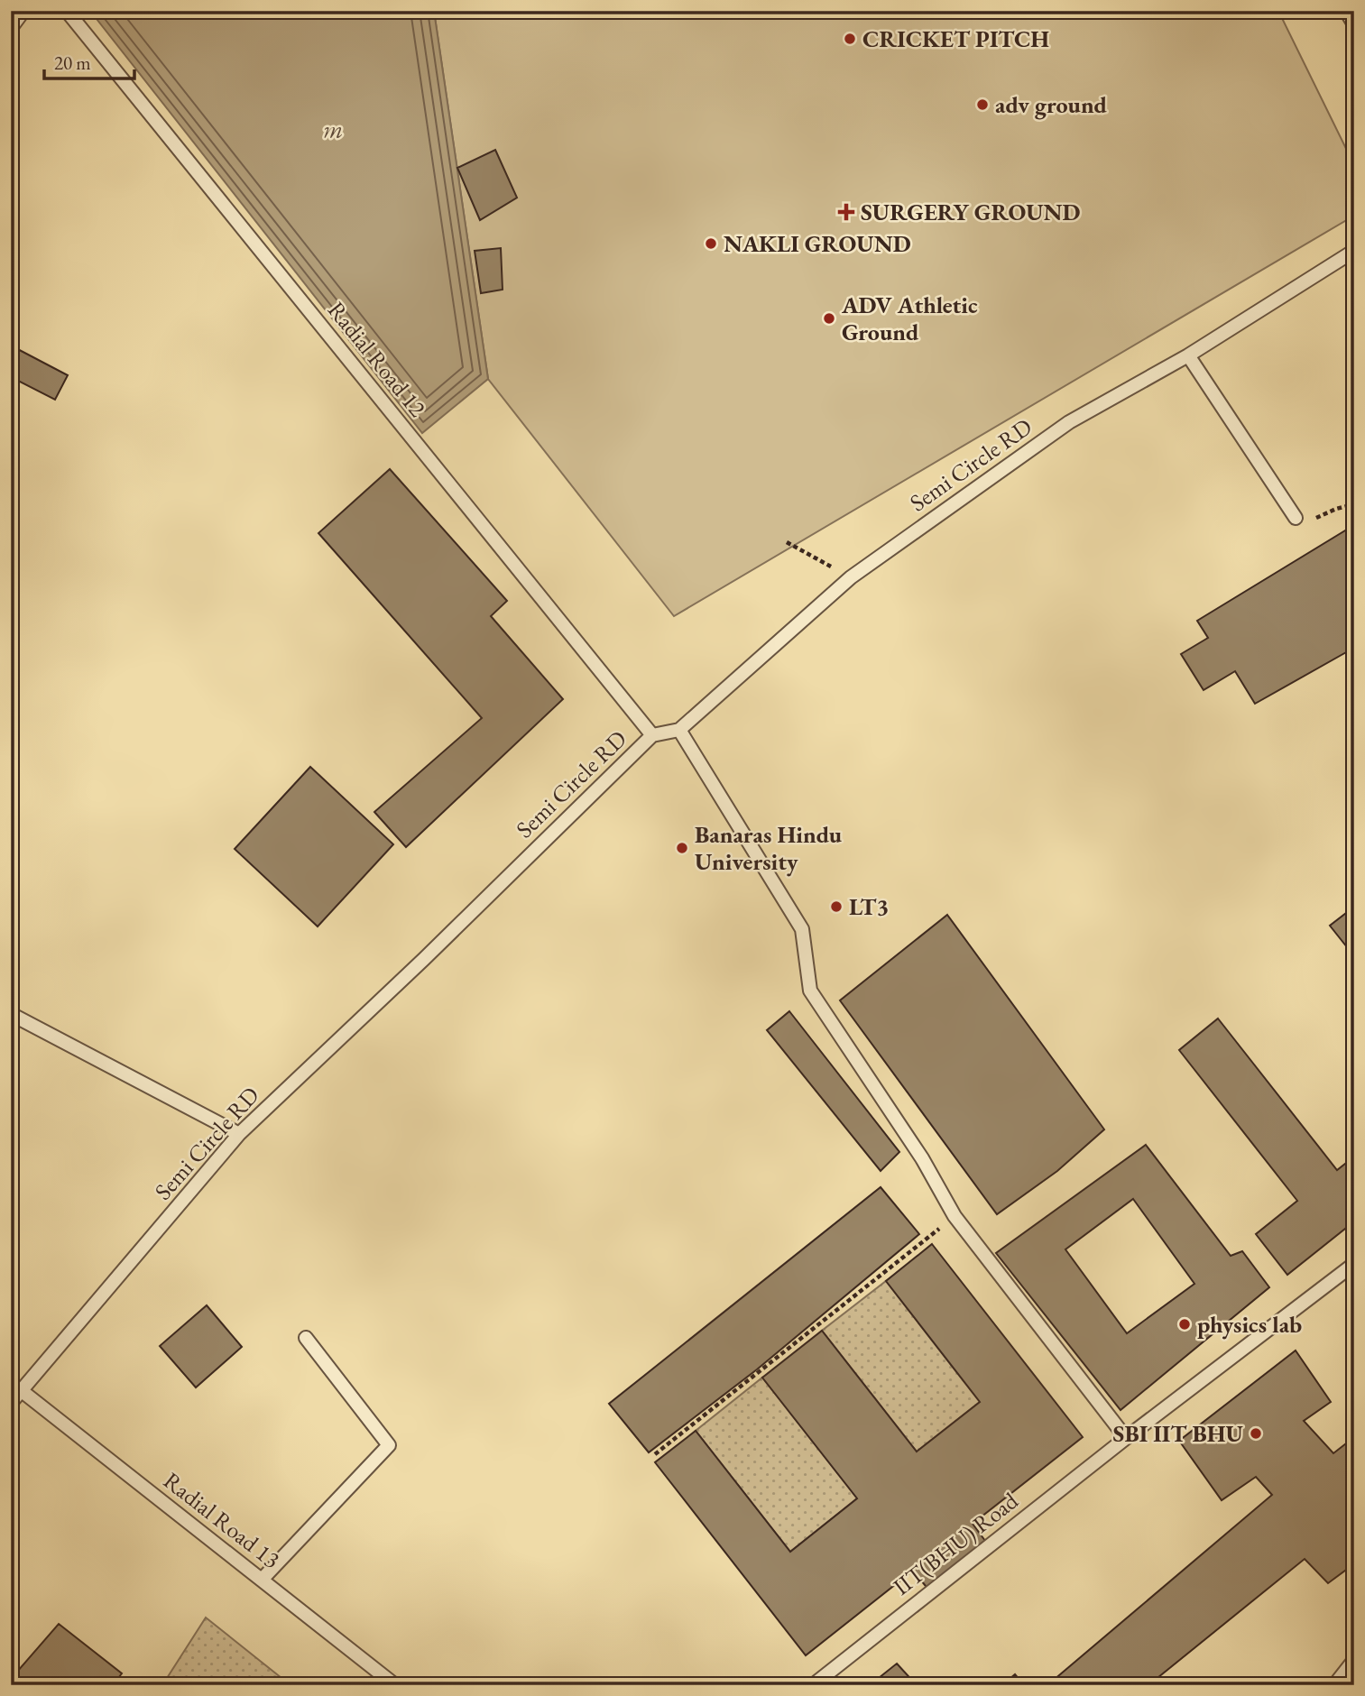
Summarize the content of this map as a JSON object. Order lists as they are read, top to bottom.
{
  "streets": {
    "lane": [
      "Radial Road 12",
      "Semi Circle RD",
      "Radial Road 13",
      "IIT(BHU) Road"
    ]
  },
  "crossings": [
    ["Radial Road 12", "Semi Circle RD"],
    ["Semi Circle RD", "Radial Road 13"]
  ],
  "water": ["m"],
  "places": {
    "other": [
      "CRICKET PITCH",
      "adv ground",
      "NAKLI GROUND",
      "ADV Athletic Ground",
      "Banaras Hindu University",
      "LT3",
      "physics lab",
      "SBI IIT BHU"
    ],
    "health": ["SURGERY GROUND"]
  },
  "scale_bar": "20 m"
}
